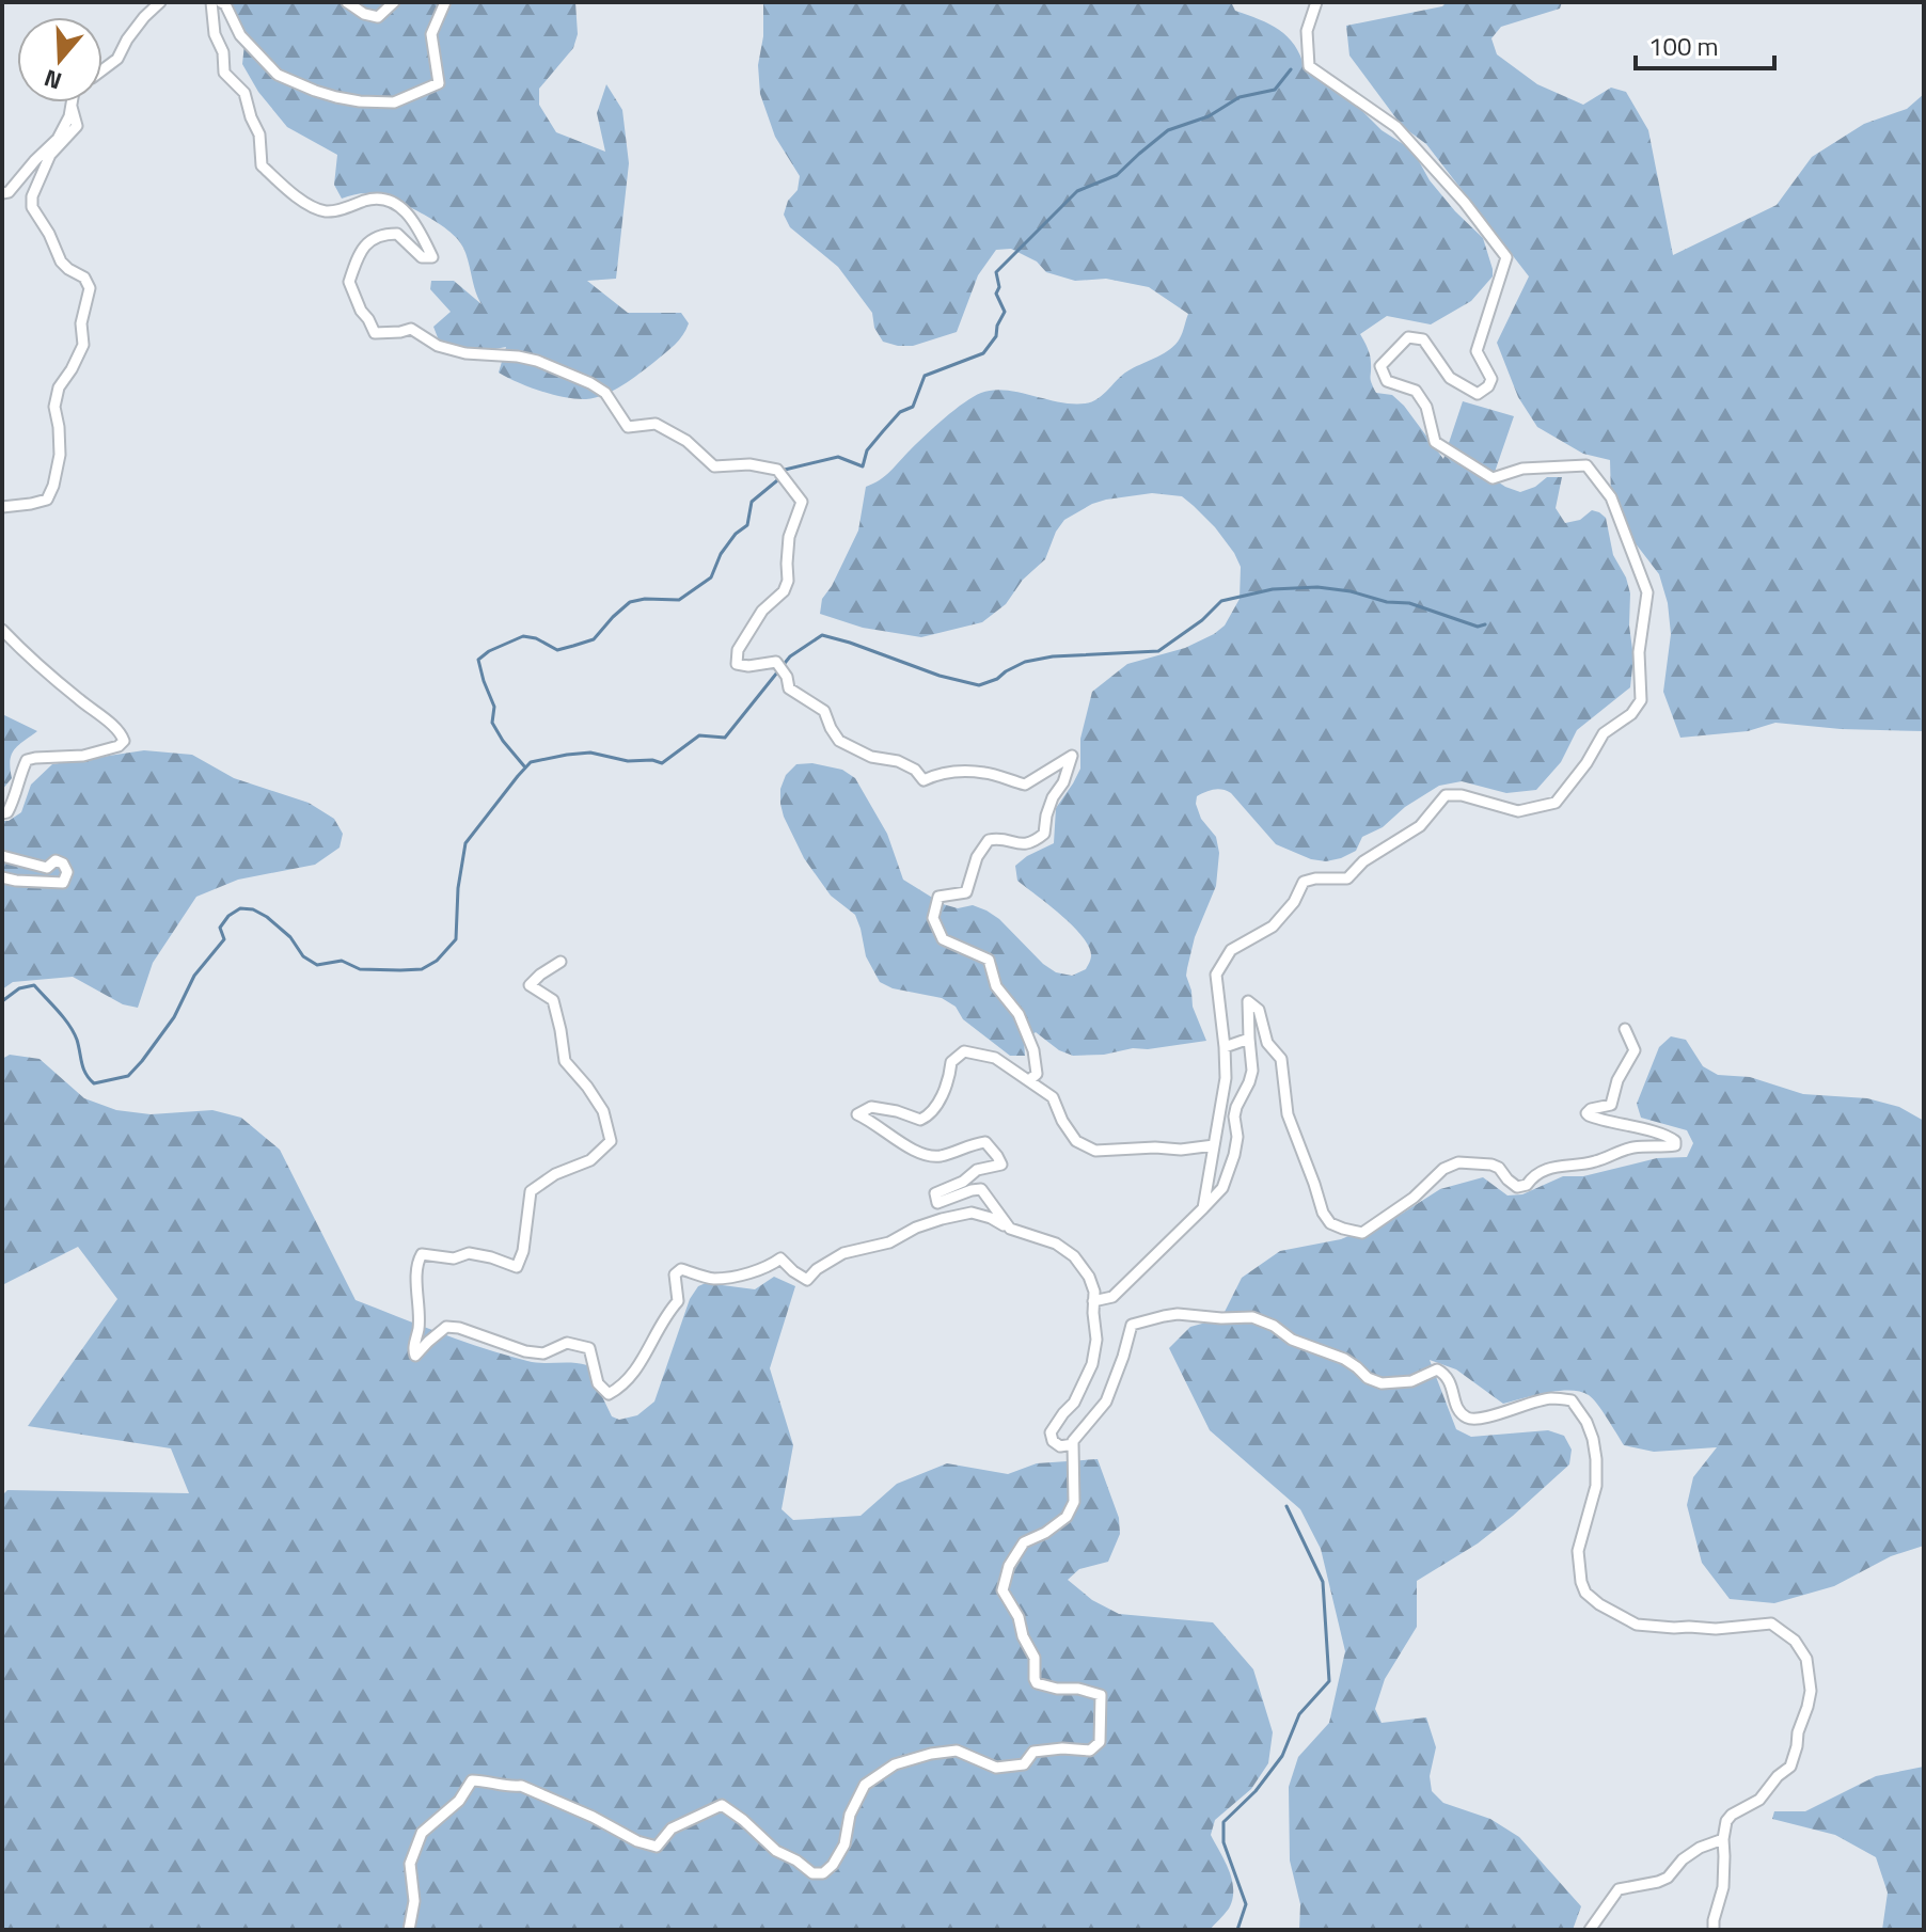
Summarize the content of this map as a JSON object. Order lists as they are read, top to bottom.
{
  "scale_bar": "100 m",
  "north": "bottom"
}
